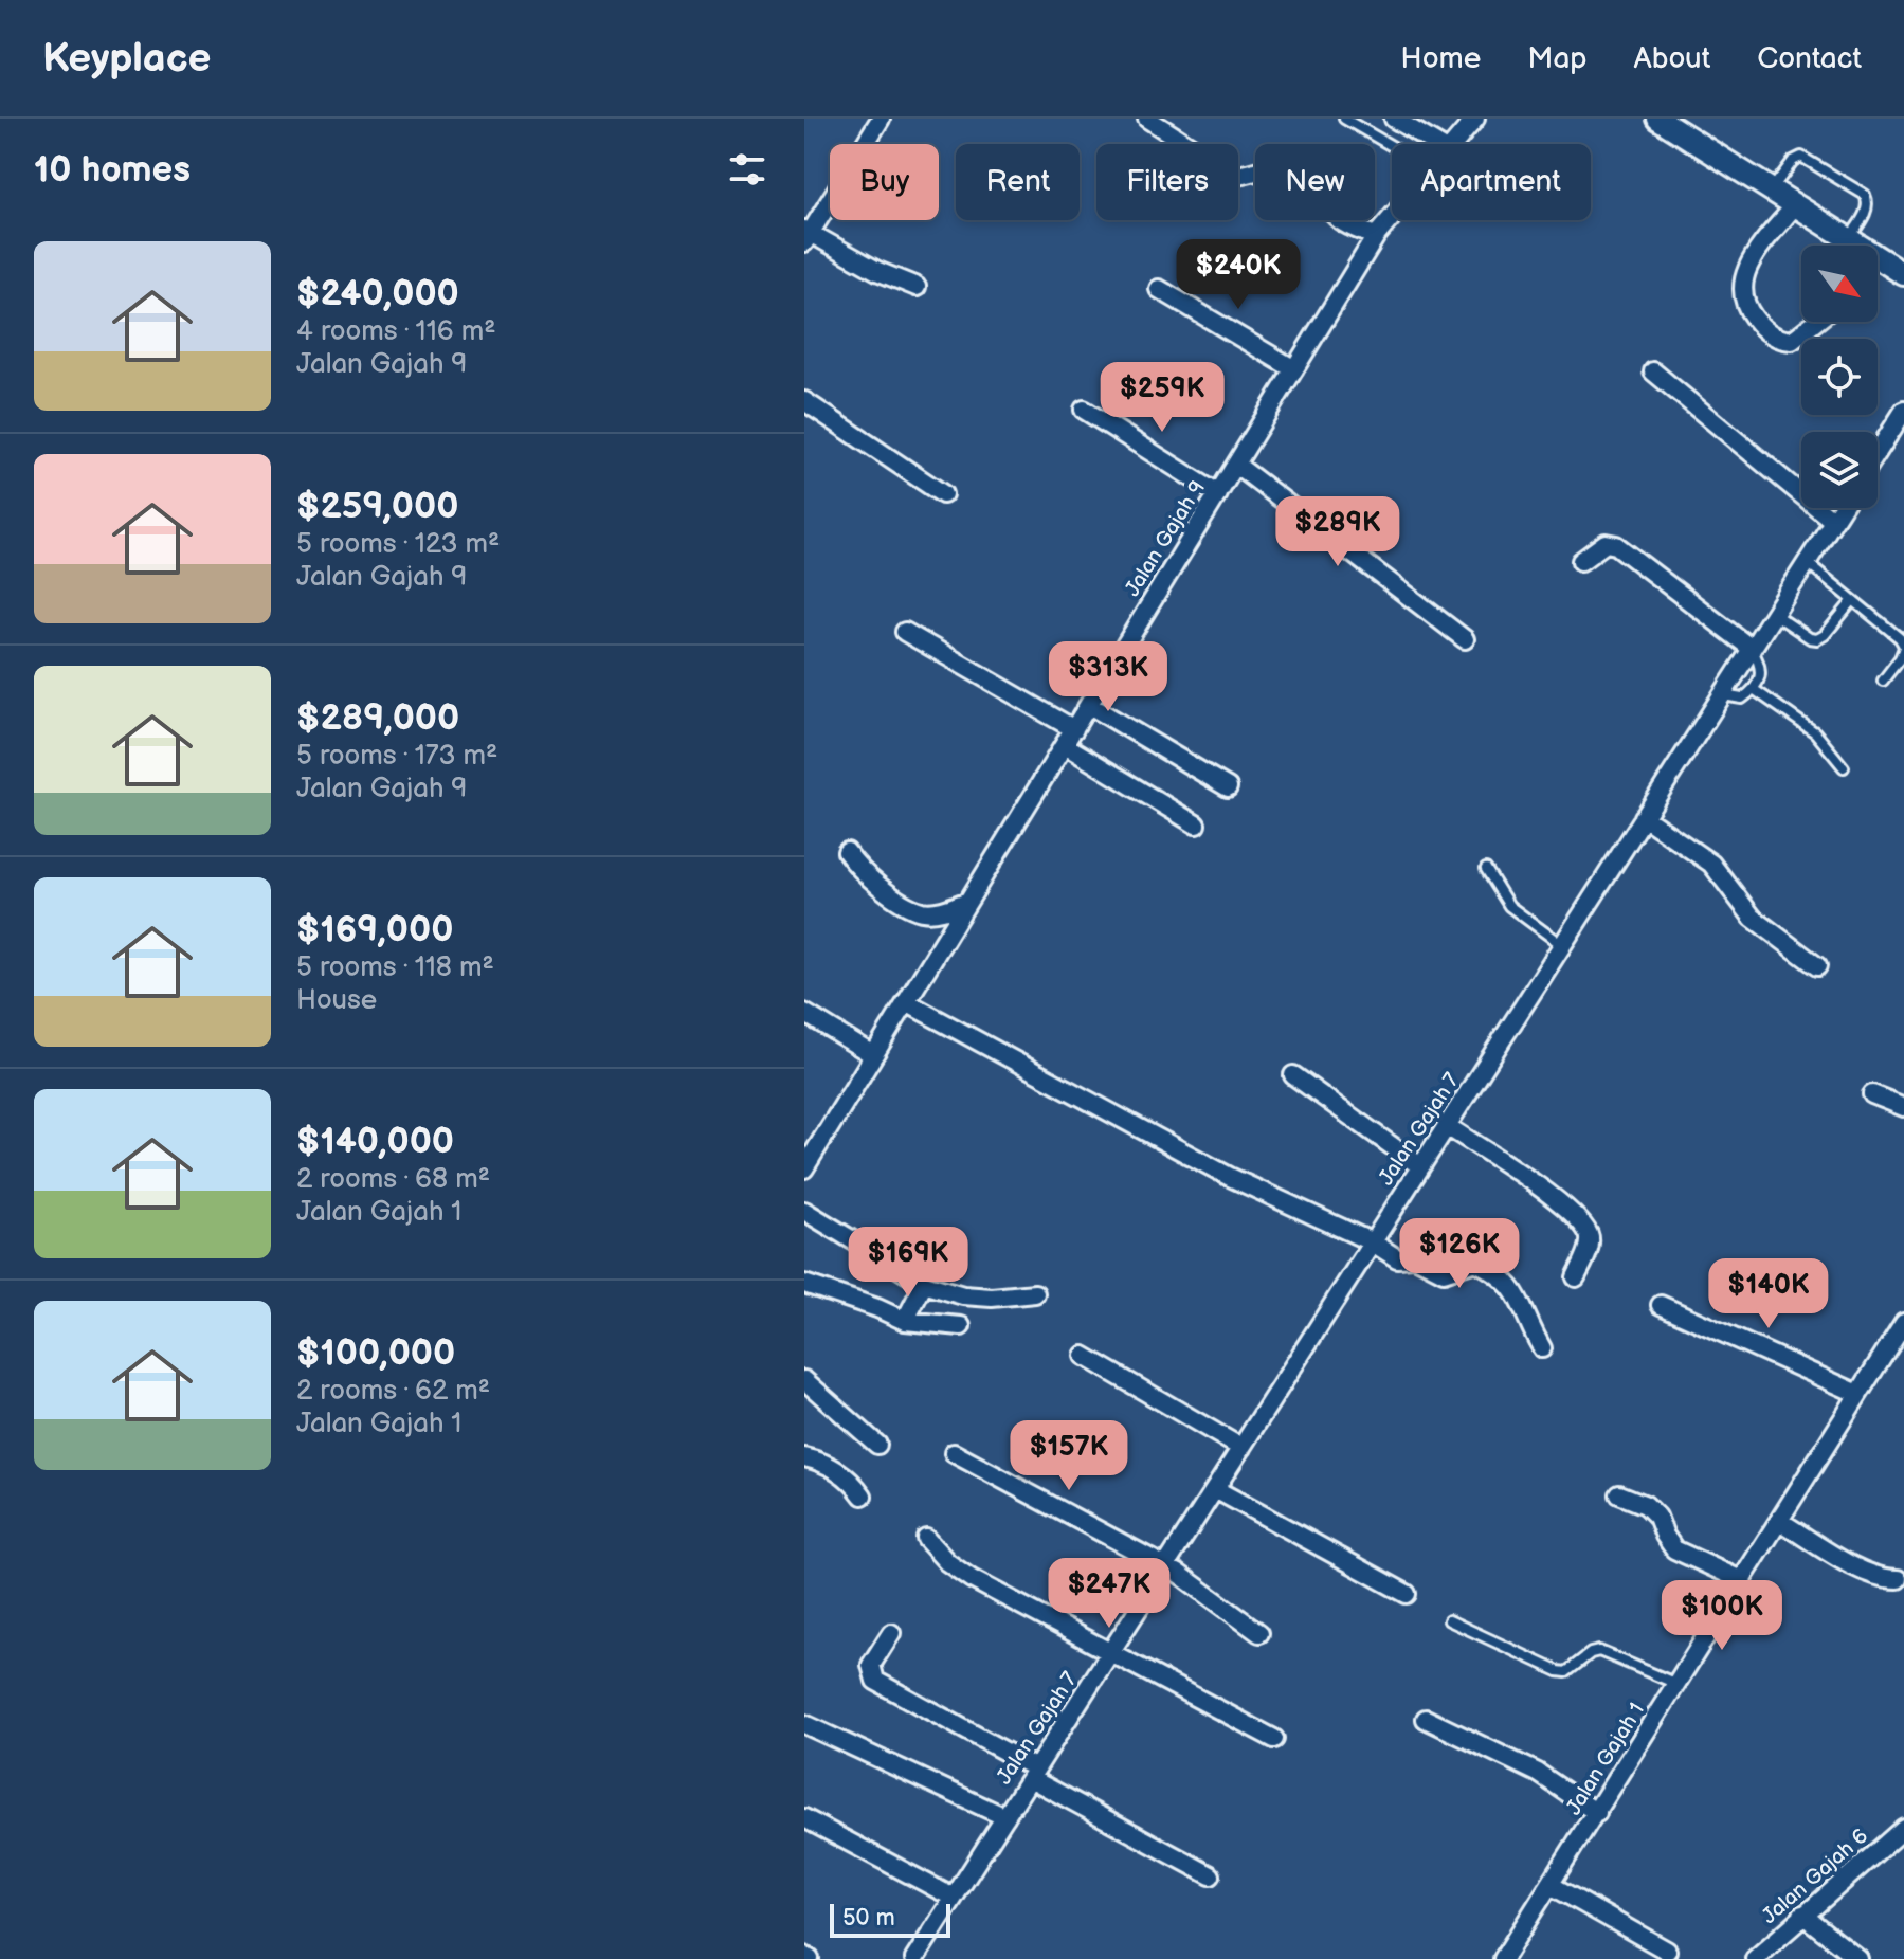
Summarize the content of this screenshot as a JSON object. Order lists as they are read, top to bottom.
{
  "streets": {
    "street": [
      "Jalan Gajah 9",
      "Jalan Gajah 7",
      "Jalan Gajah 1",
      "Jalan Gajah 6"
    ]
  },
  "scale_bar": "50 m",
  "north": "bottom right",
  "page": {
    "header": "Keyplace",
    "nav": [
      "Home",
      "Map",
      "About",
      "Contact"
    ],
    "heading": "10 homes",
    "chip": [
      "Buy",
      "Rent",
      "Filters",
      "New",
      "Apartment"
    ],
    "list": [
      {
        "name": "$240,000",
        "note": "4 rooms · 116 m² · Jalan Gajah 9"
      },
      {
        "name": "$259,000",
        "note": "5 rooms · 123 m² · Jalan Gajah 9"
      },
      {
        "name": "$289,000",
        "note": "5 rooms · 173 m² · Jalan Gajah 9"
      },
      {
        "name": "$169,000",
        "note": "5 rooms · 118 m² · House"
      },
      {
        "name": "$140,000",
        "note": "2 rooms · 68 m² · Jalan Gajah 1"
      },
      {
        "name": "$100,000",
        "note": "2 rooms · 62 m² · Jalan Gajah 1"
      }
    ],
    "price": [
      "$240K",
      "$259K",
      "$289K",
      "$313K",
      "$126K",
      "$169K",
      "$140K",
      "$157K",
      "$247K",
      "$100K"
    ],
    "scale": "50 m"
  }
}
